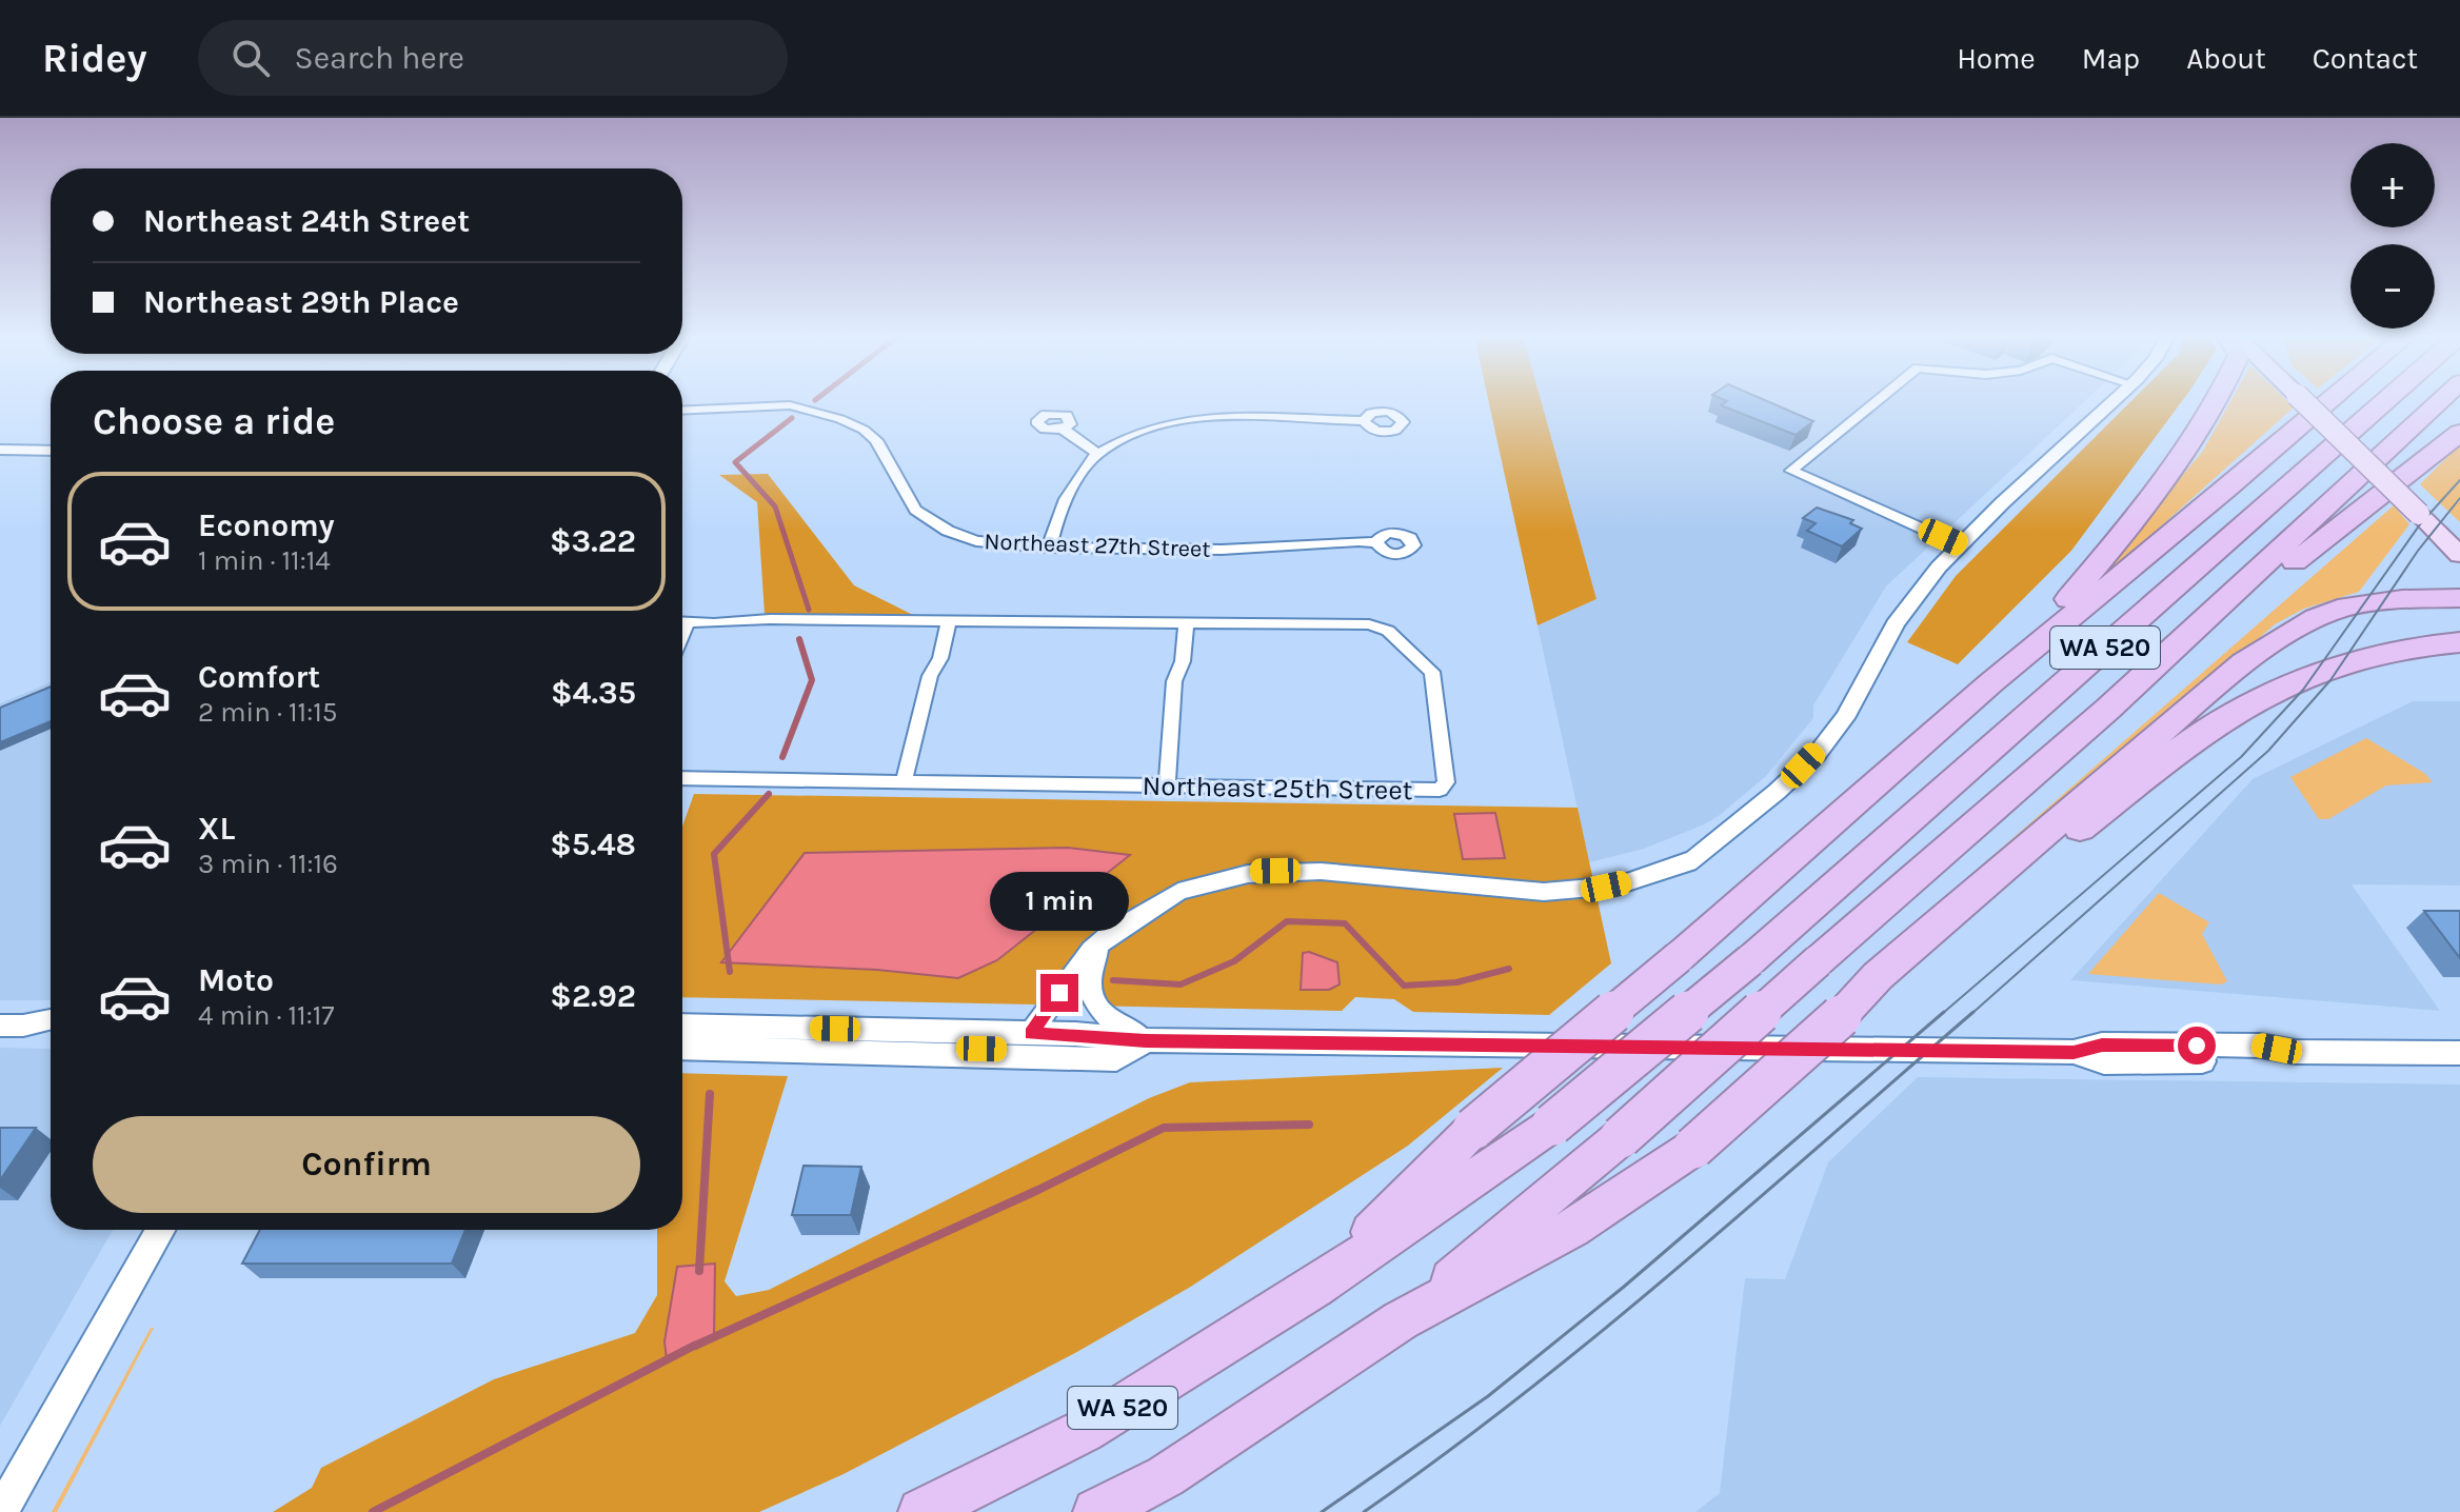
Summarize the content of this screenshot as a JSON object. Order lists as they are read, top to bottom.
{
  "streets": {
    "highway": ["WA 520"],
    "street": ["Northeast 27th Street", "Northeast 25th Street"]
  },
  "page": {
    "header": "Ridey",
    "search": "Search here",
    "nav": [
      "Home",
      "Map",
      "About",
      "Contact"
    ],
    "map_buttons": ["+", "−"],
    "banner": ["Northeast 24th Street", "Northeast 29th Place"],
    "heading": "Choose a ride",
    "list": [
      {
        "name": "Economy",
        "note": "1 min · 11:14",
        "value": "$3.22"
      },
      {
        "name": "Comfort",
        "note": "2 min · 11:15",
        "value": "$4.35"
      },
      {
        "name": "XL",
        "note": "3 min · 11:16",
        "value": "$5.48"
      },
      {
        "name": "Moto",
        "note": "4 min · 11:17",
        "value": "$2.92"
      }
    ],
    "bubble": "1 min",
    "buttons": "Confirm"
  }
}
